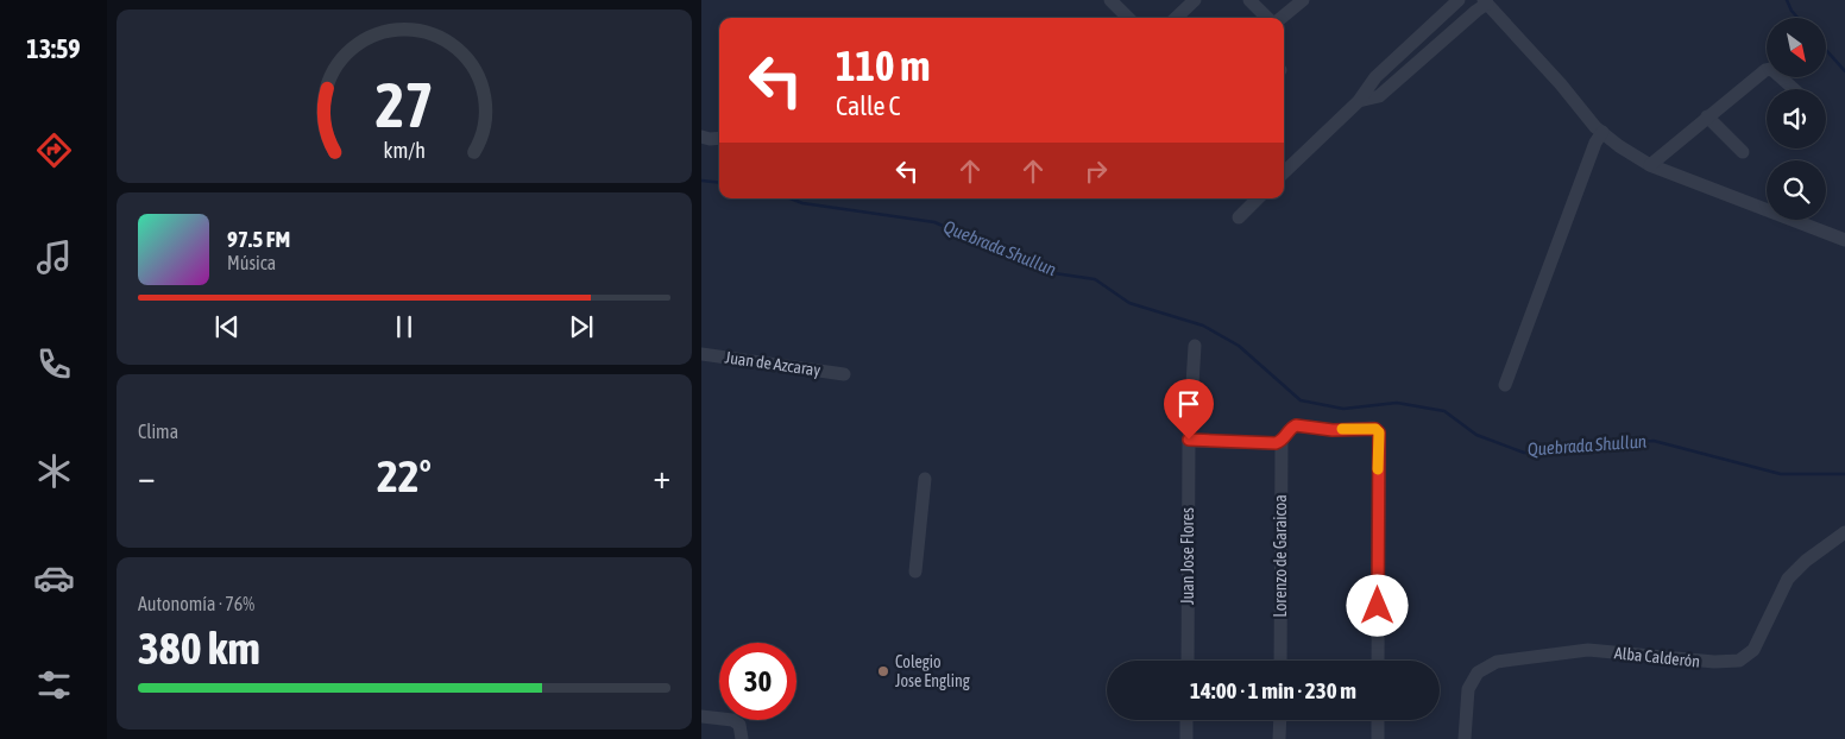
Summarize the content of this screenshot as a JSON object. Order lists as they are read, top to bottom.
{
  "streets": {
    "street": [
      "Juan de Azcaray",
      "Juan Jose Flores",
      "Lorenzo de Garaicoa",
      "Alba Calderón"
    ]
  },
  "water": ["Quebrada Shullun"],
  "places": ["Colegio Jose Engling"],
  "north": "bottom right",
  "page": {
    "tabs": "13:59",
    "turn": ["110 m", "Calle C"],
    "song": ["97.5 FM", "Música"],
    "tile": [
      "Clima",
      ["Autonomía · 76%", "380 km"]
    ],
    "heat": ["−", "22°", "+"],
    "limit": "30",
    "trip": "14:00 · 1 min · 230 m",
    "gauge": ["27", "km/h"]
  }
}
